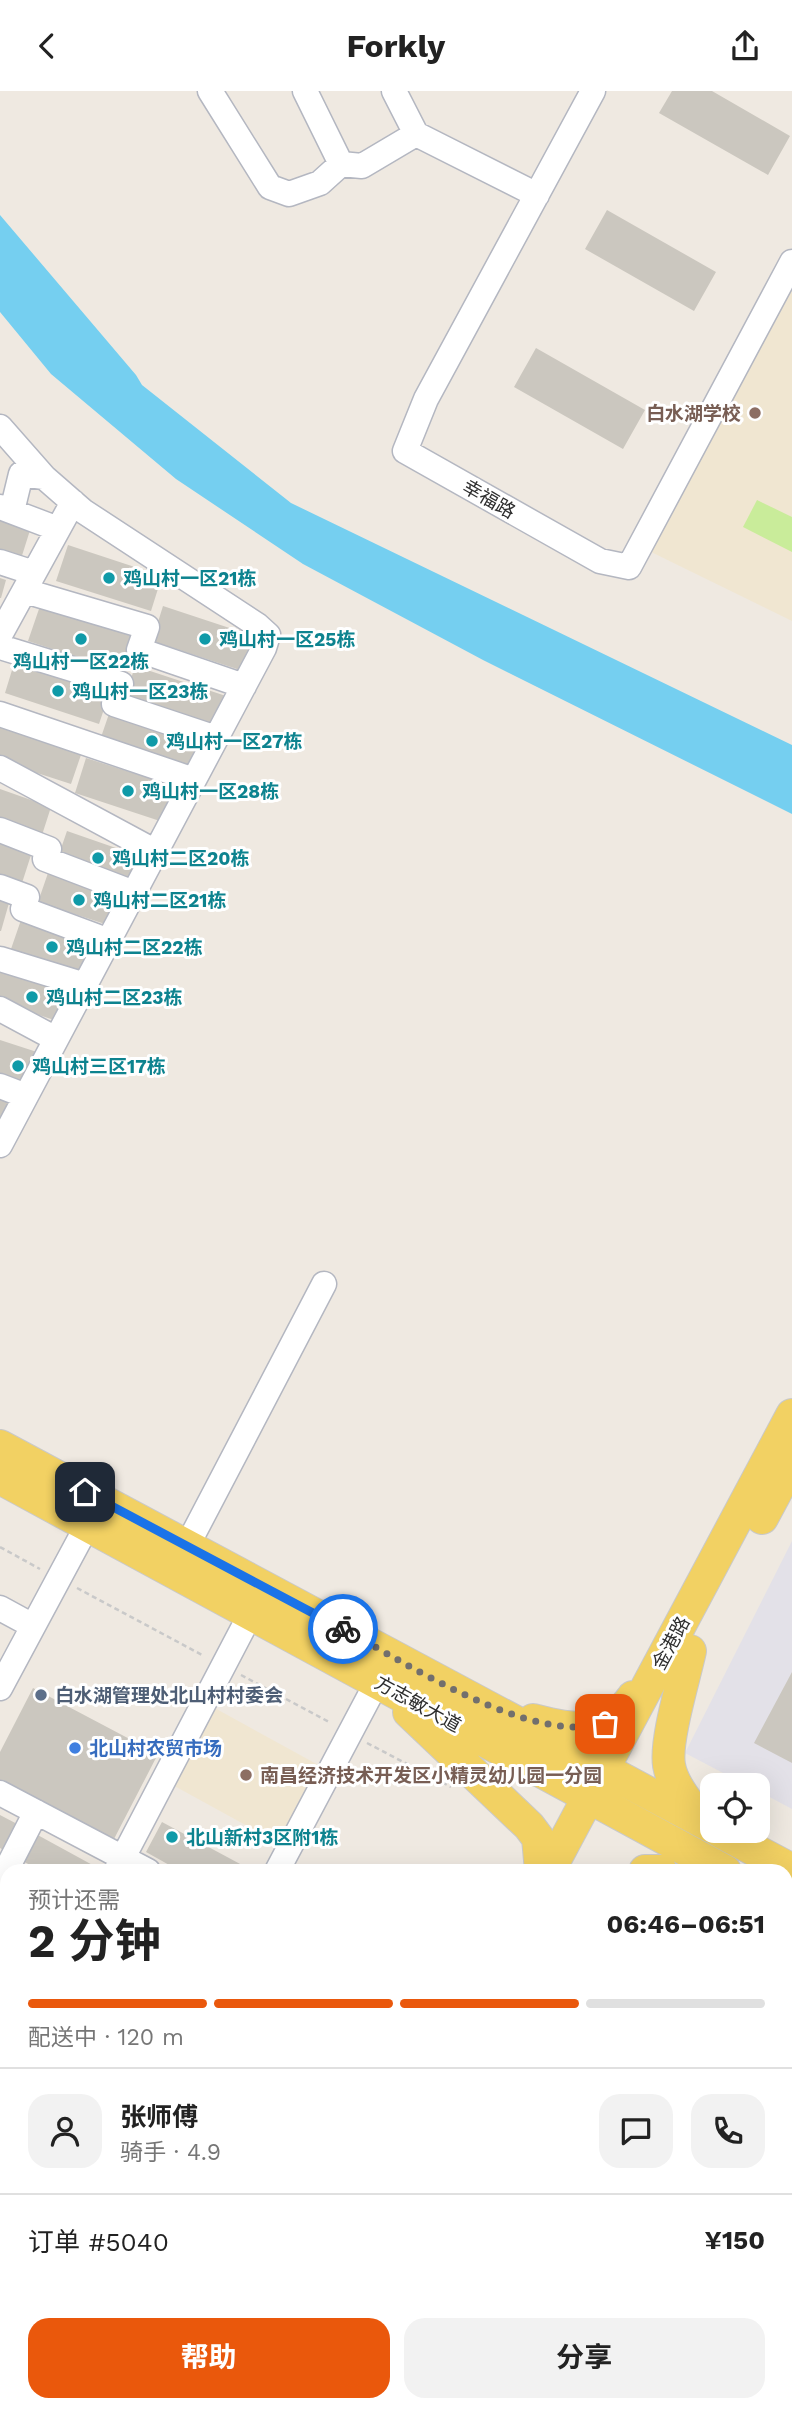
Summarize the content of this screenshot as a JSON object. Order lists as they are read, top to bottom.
{
  "streets": {
    "main road": ["金港路", "方志敏大道"],
    "street": ["幸福路"]
  },
  "crossings": [
    ["金港路", "方志敏大道"]
  ],
  "places": [
    "白水湖学校",
    "鸡山村一区21栋",
    "鸡山村一区22栋",
    "鸡山村一区25栋",
    "鸡山村一区23栋",
    "鸡山村一区27栋",
    "鸡山村一区28栋",
    "鸡山村二区20栋",
    "鸡山村二区21栋",
    "鸡山村二区22栋",
    "鸡山村二区23栋",
    "鸡山村三区17栋",
    "白水湖管理处北山村村委会",
    "北山村农贸市场",
    "南昌经济技术开发区小精灵幼儿园一分园",
    "北山新村3区附1栋"
  ],
  "page": {
    "header": "Forkly",
    "heading": ["2 分钟", "预计还需", "06:46–06:51"],
    "panel": [
      "张师傅",
      "骑手 · 4.9",
      "订单 #5040",
      "¥150"
    ],
    "bar": "配送中 · 120 m",
    "buttons": ["帮助", "分享"]
  }
}
